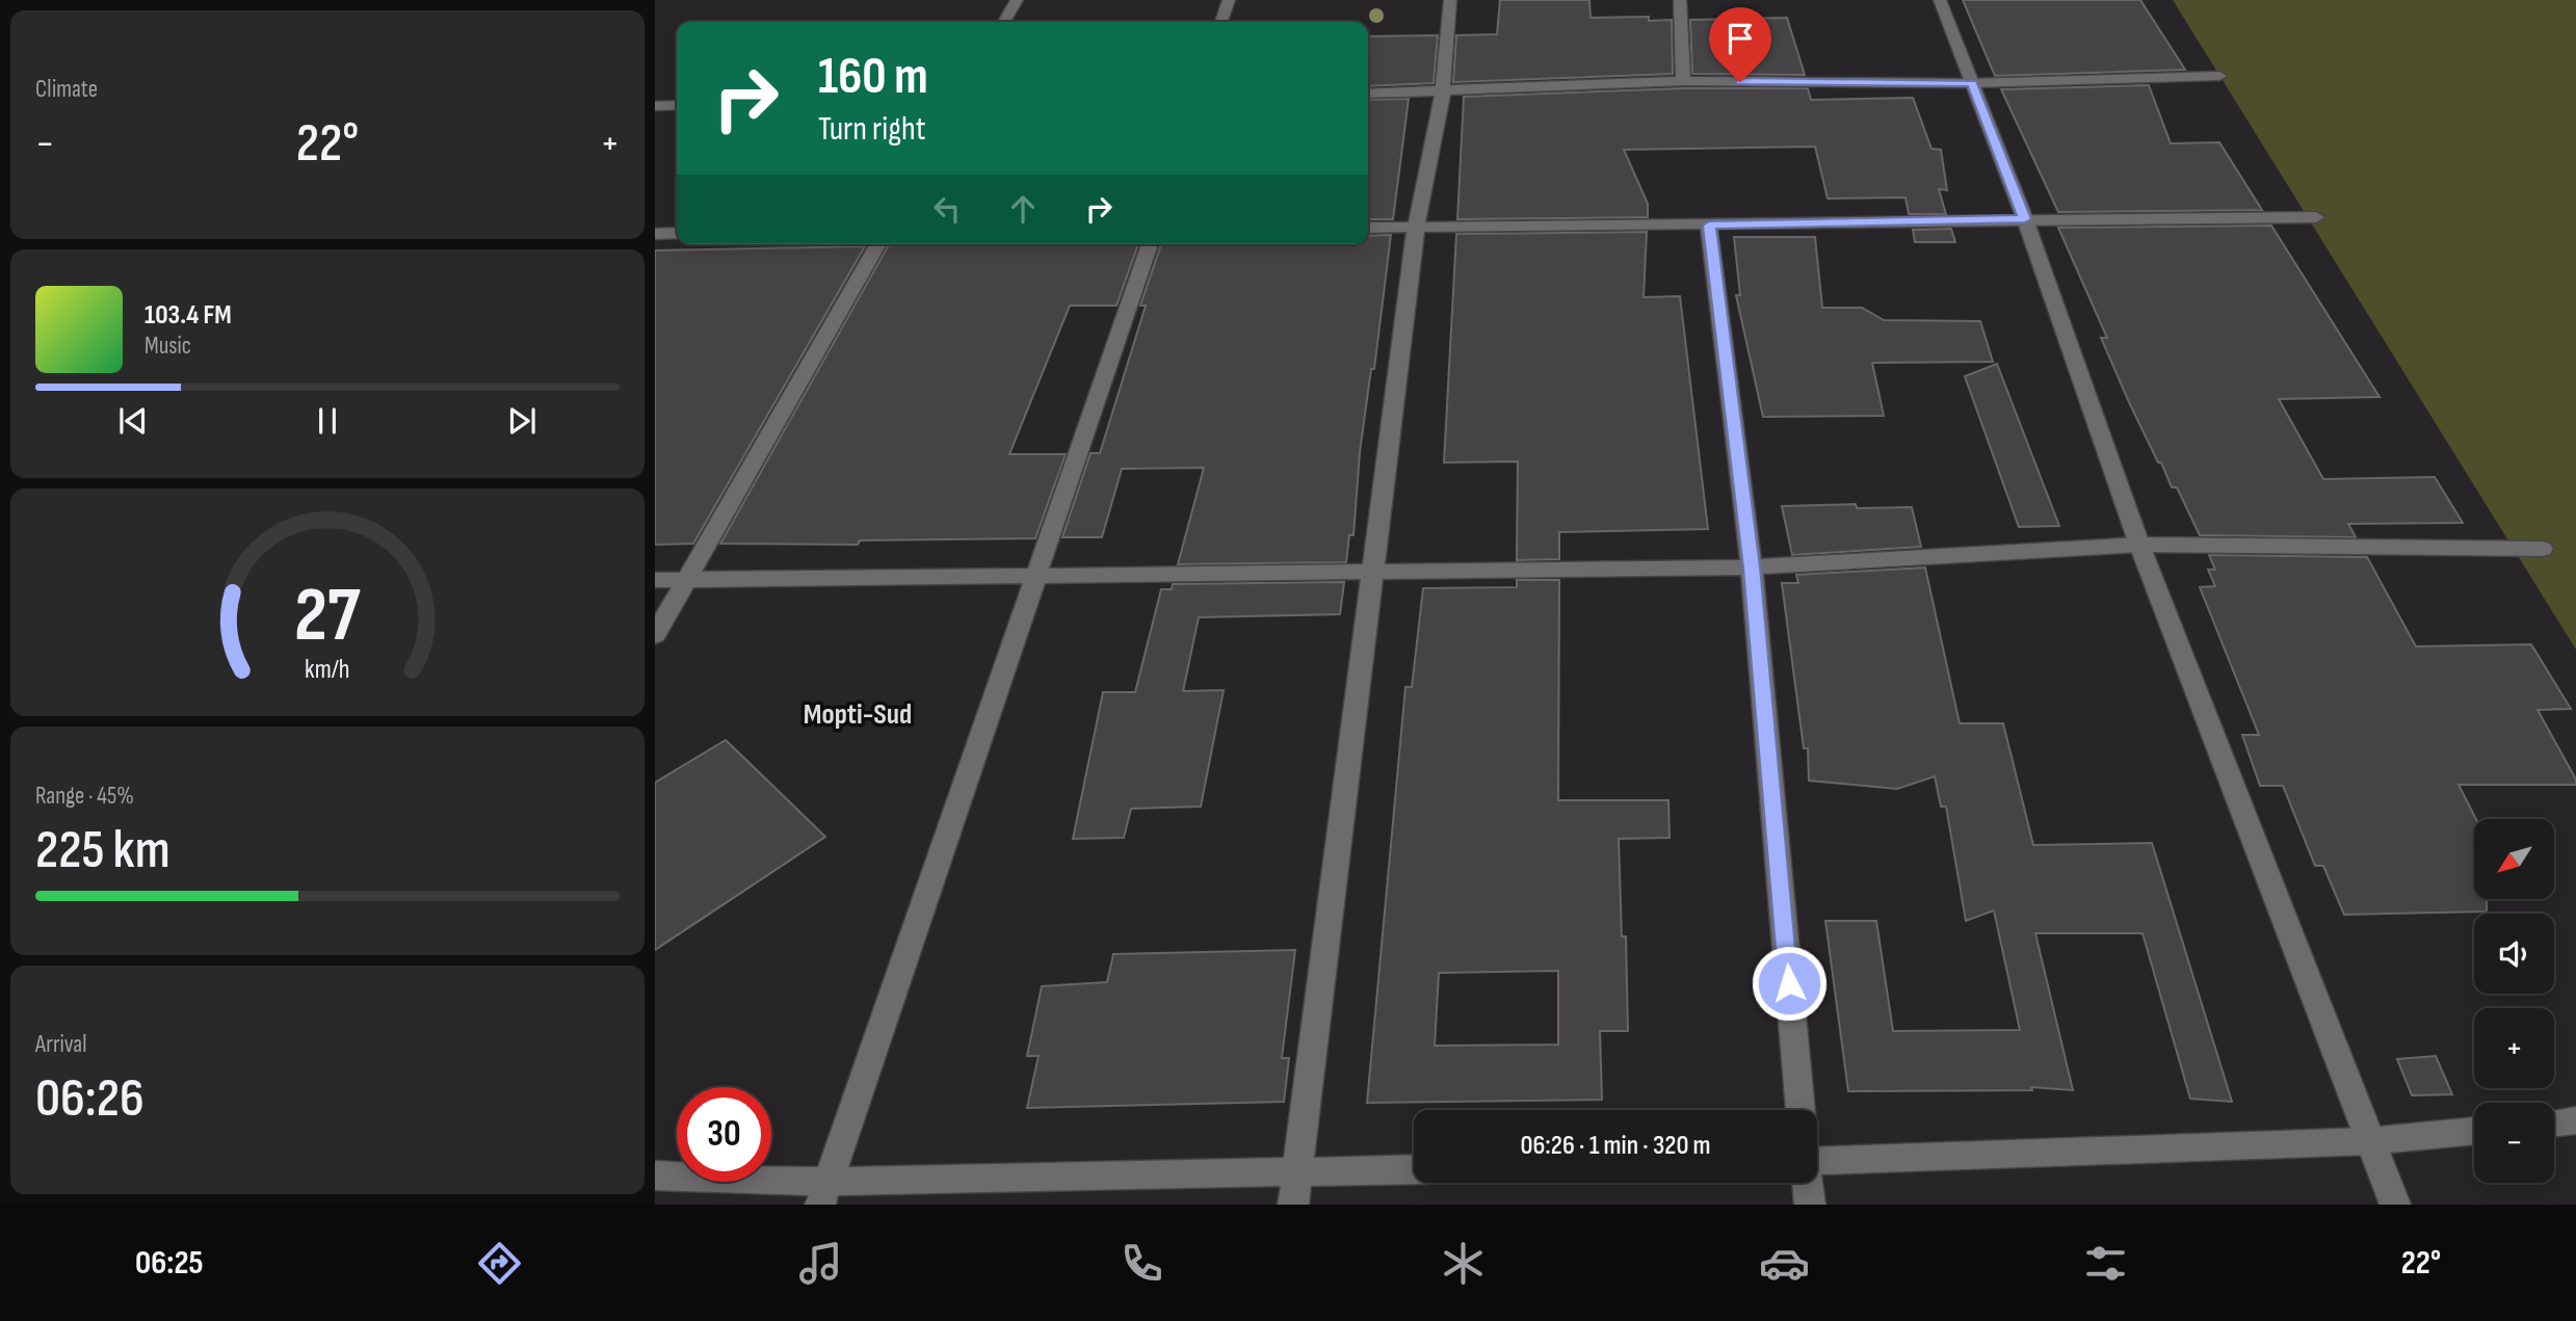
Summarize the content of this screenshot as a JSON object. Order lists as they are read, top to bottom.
{
  "districts": ["Mopti-Sud"],
  "north": "bottom left",
  "page": {
    "tile": [
      "Climate",
      ["Range · 45%", "225 km"],
      ["Arrival", "06:26"]
    ],
    "turn": ["160 m", "Turn right"],
    "heat": ["−", "22°", "+"],
    "song": ["103.4 FM", "Music"],
    "map_buttons": ["+", "−"],
    "limit": "30",
    "trip": "06:26 · 1 min · 320 m",
    "tabs": ["06:25", "22°"],
    "gauge": ["27", "km/h"]
  }
}
